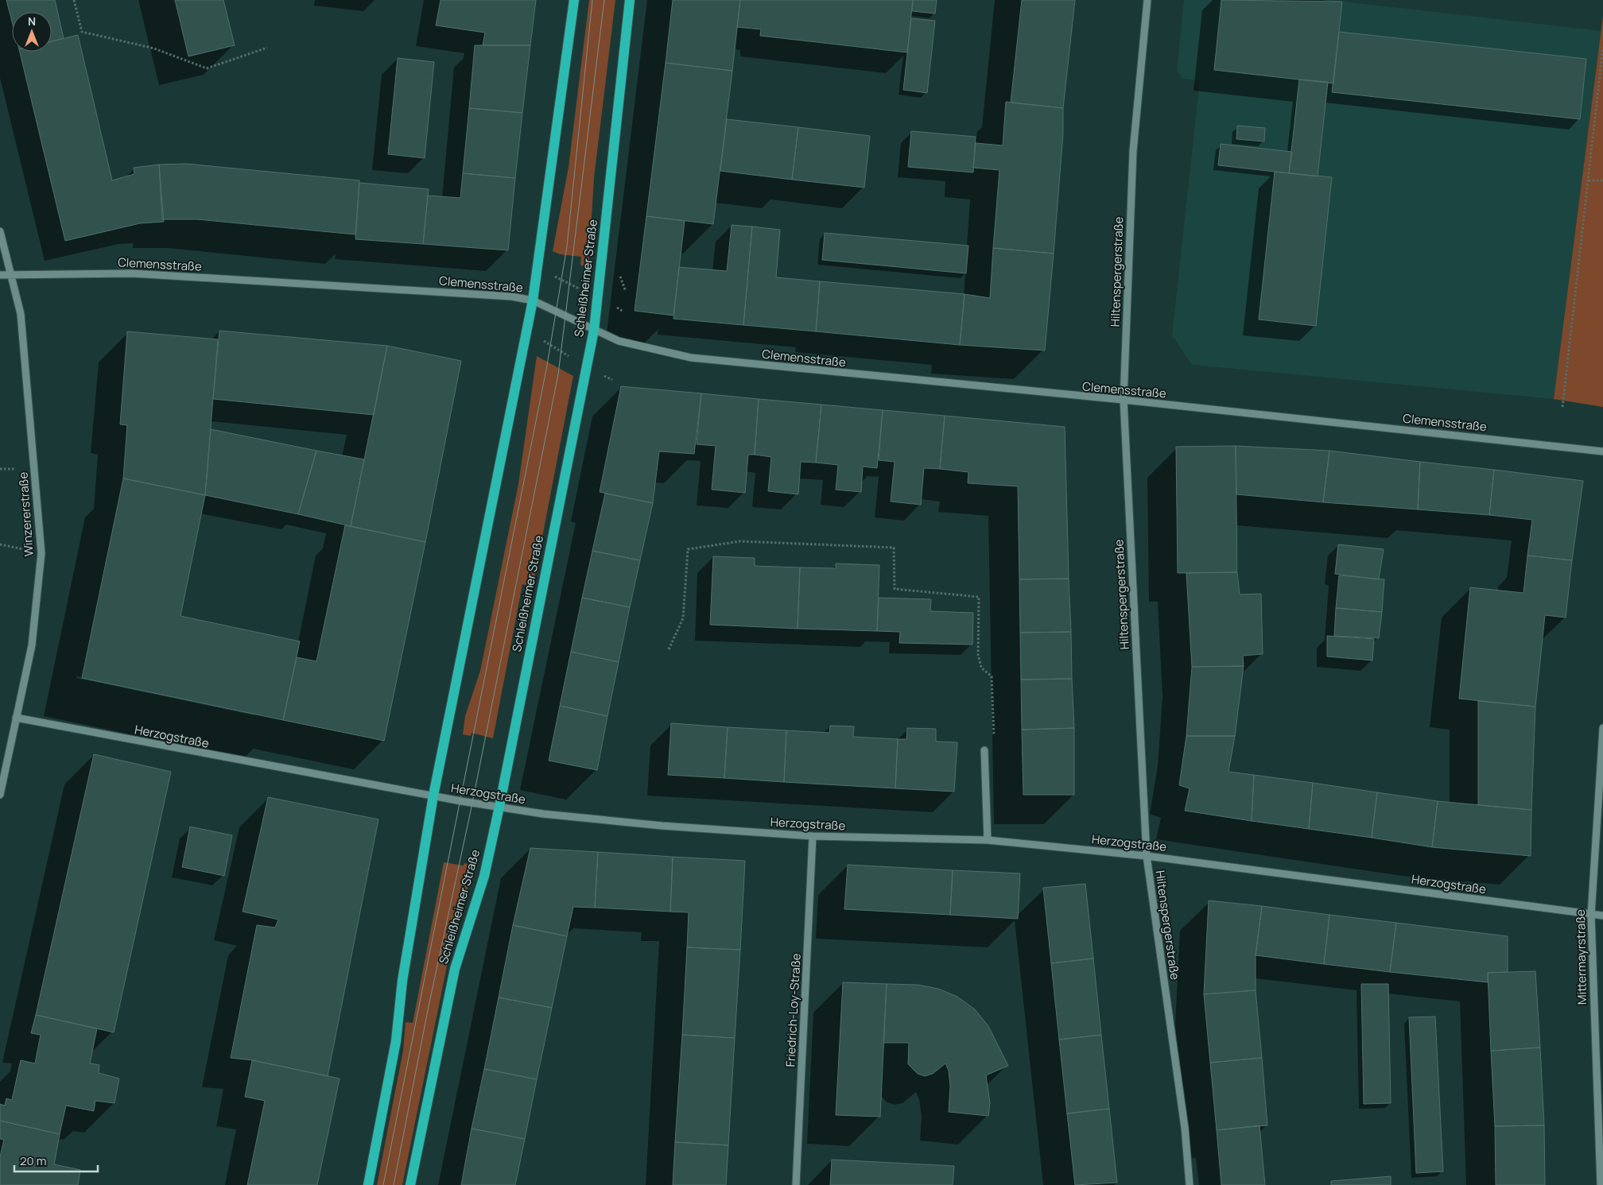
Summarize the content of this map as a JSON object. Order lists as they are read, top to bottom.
{
  "streets": {
    "main road": ["Schleißheimer Straße"],
    "street": [
      "Clemensstraße",
      "Hiltenspergerstraße",
      "Winzererstraße",
      "Herzogstraße",
      "Mittermayrstraße",
      "Friedrich-Loy-Straße"
    ]
  },
  "crossings": [
    ["Clemensstraße", "Hiltenspergerstraße"],
    ["Clemensstraße", "Schleißheimer Straße"],
    ["Clemensstraße", "Winzererstraße"],
    ["Hiltenspergerstraße", "Herzogstraße"],
    ["Schleißheimer Straße", "Herzogstraße"],
    ["Winzererstraße", "Herzogstraße"],
    ["Herzogstraße", "Mittermayrstraße"],
    ["Herzogstraße", "Friedrich-Loy-Straße"]
  ],
  "scale_bar": "20 m",
  "north": "top"
}
